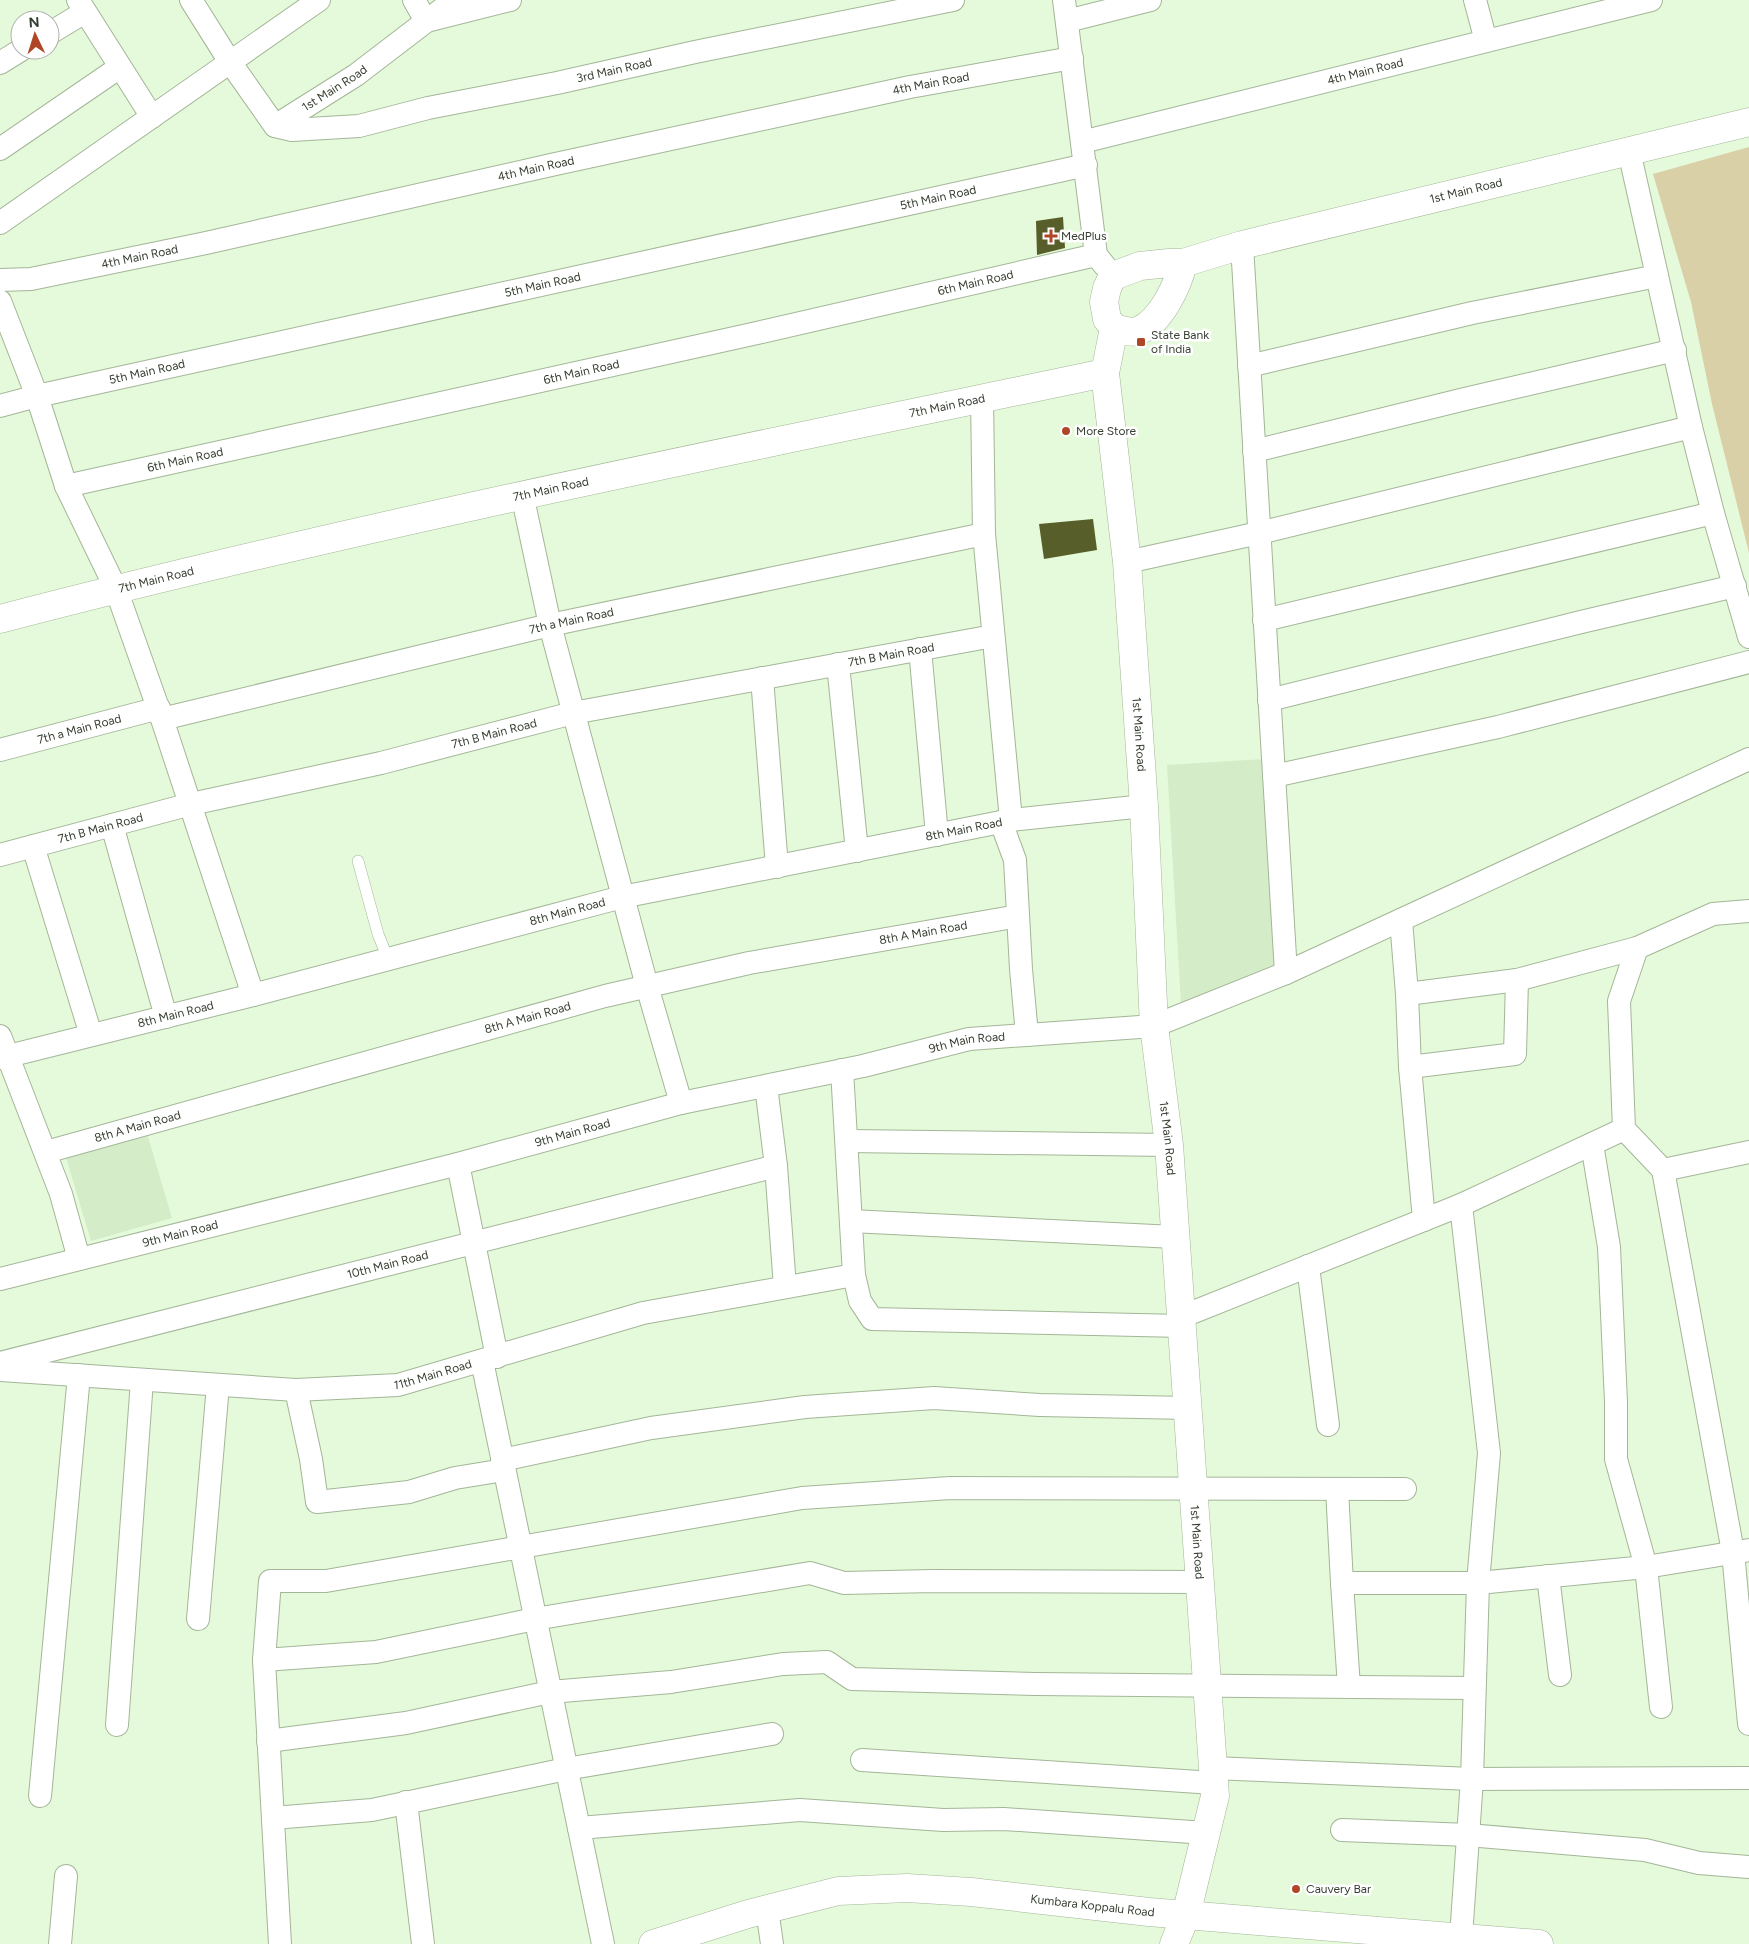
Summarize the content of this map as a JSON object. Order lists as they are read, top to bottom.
{
  "streets": {
    "street": [
      "3rd Main Road",
      "4th Main Road",
      "1st Main Road",
      "5th Main Road",
      "6th Main Road",
      "7th Main Road",
      "7th a Main Road",
      "7th B Main Road",
      "8th Main Road",
      "8th A Main Road",
      "9th Main Road",
      "10th Main Road",
      "11th Main Road",
      "Kumbara Koppalu Road"
    ]
  },
  "crossings": [
    ["3rd Main Road", "1st Main Road"],
    ["1st Main Road", "7th Main Road"],
    ["1st Main Road", "8th Main Road"],
    ["1st Main Road", "9th Main Road"],
    ["1st Main Road", "Kumbara Koppalu Road"]
  ],
  "places": {
    "health": ["MedPlus"],
    "transit": ["State Bank of India"],
    "other": ["More Store", "Cauvery Bar"]
  },
  "north": "top"
}
